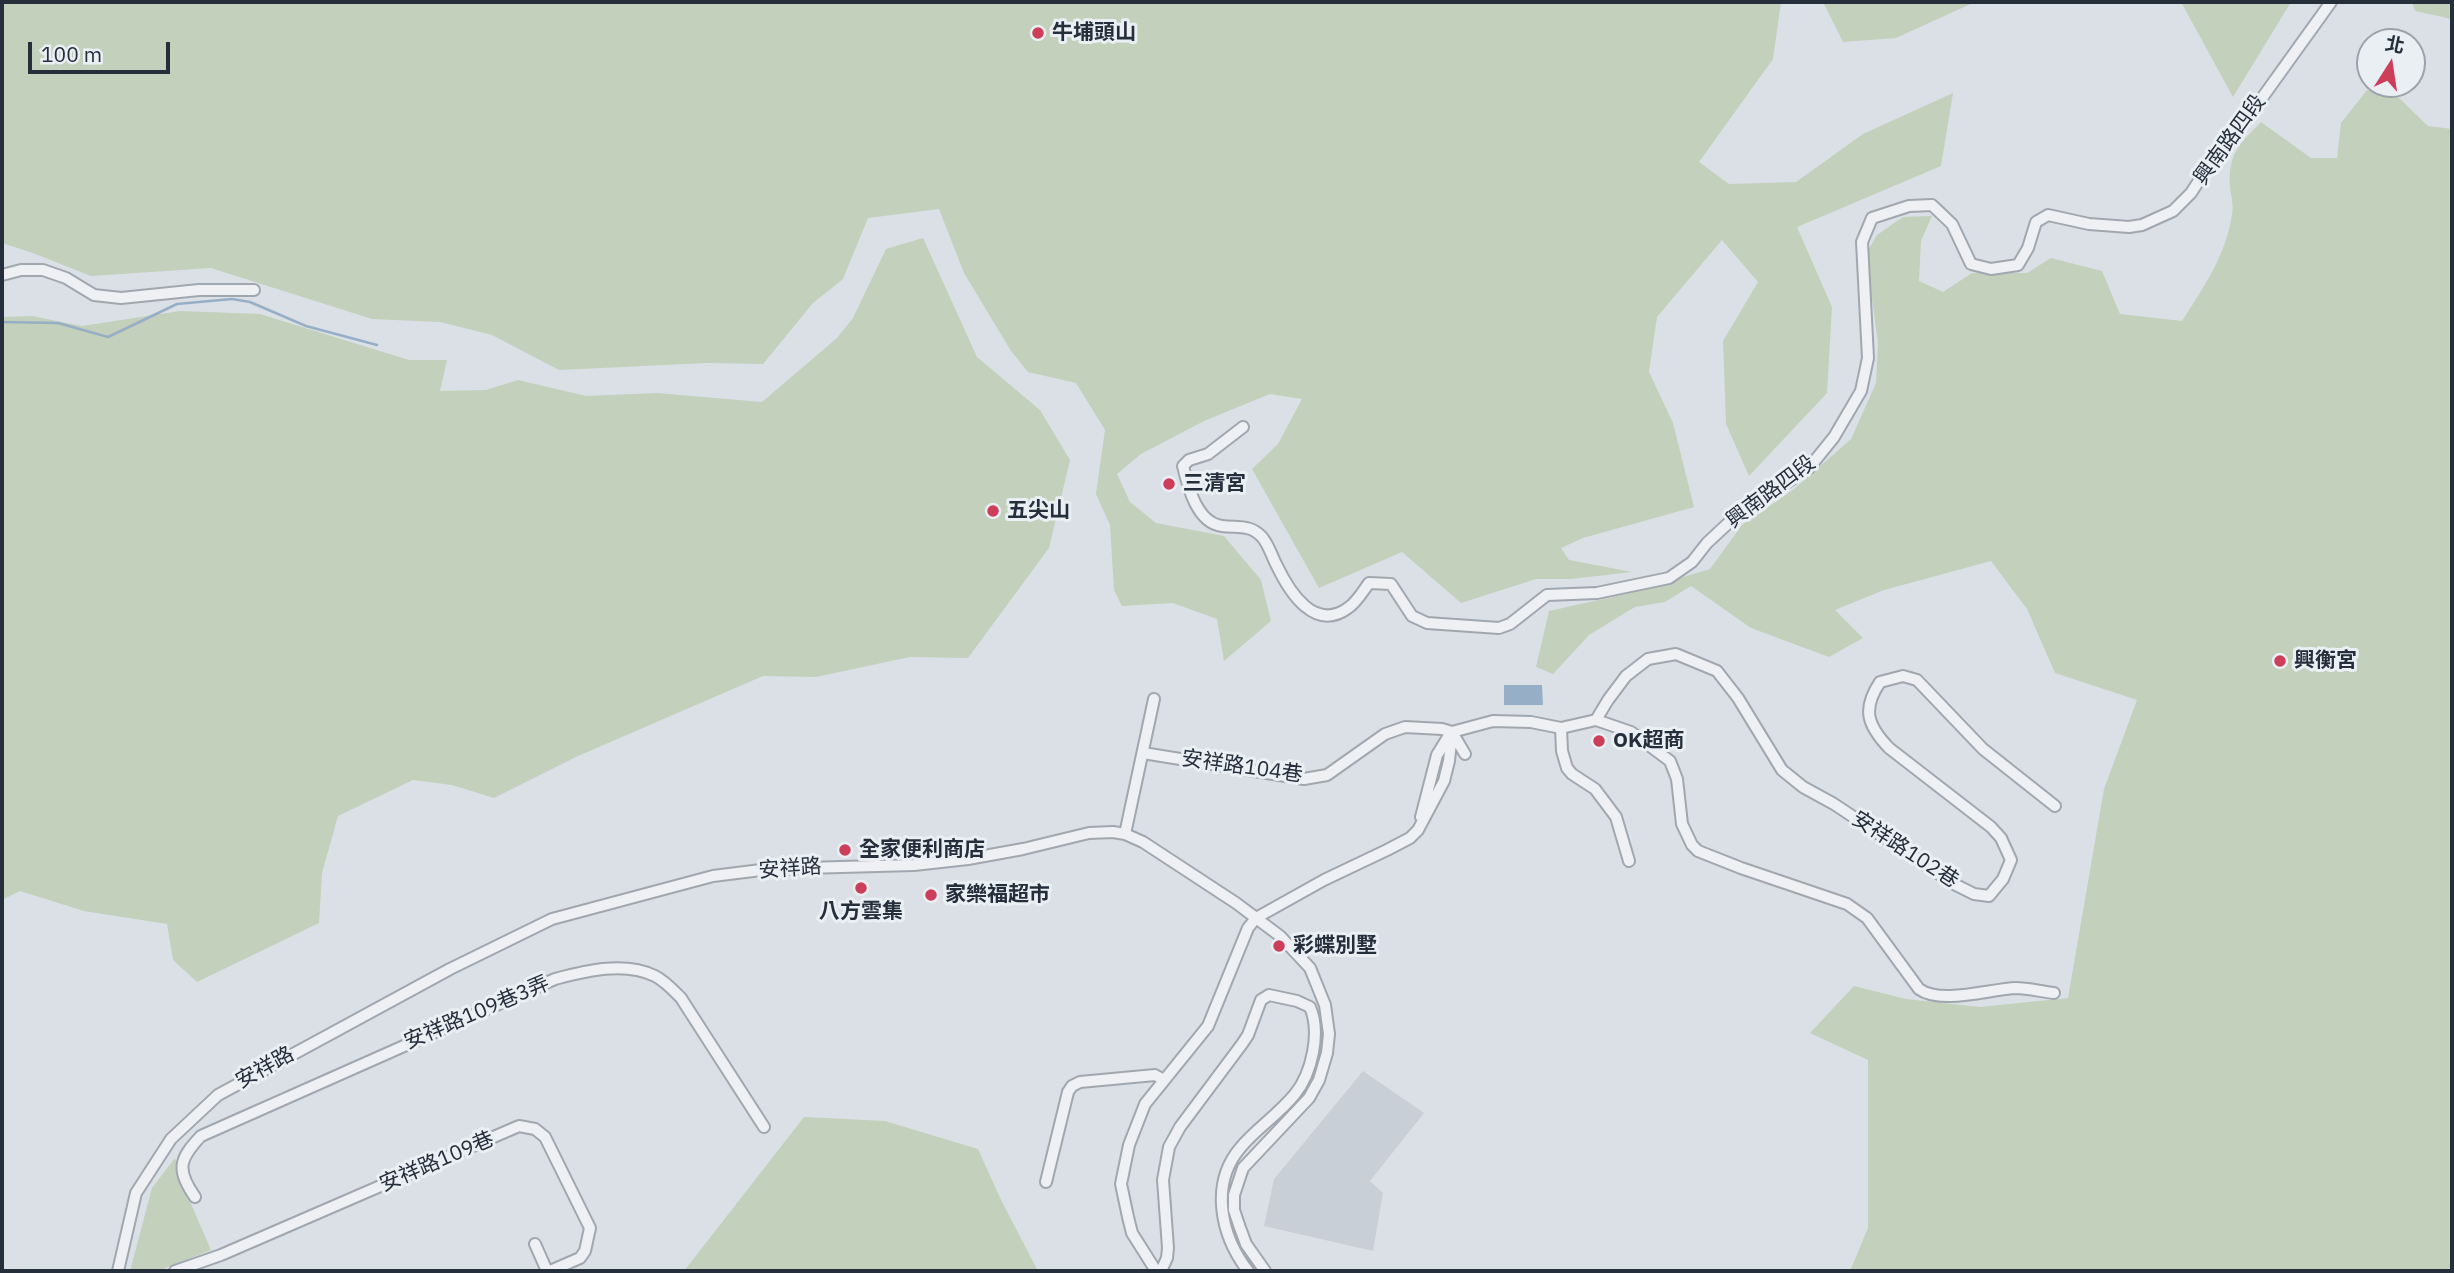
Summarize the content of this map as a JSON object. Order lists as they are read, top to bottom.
{
  "streets": {
    "street": [
      "興南路四段",
      "安祥路104巷",
      "安祥路102巷",
      "安祥路",
      "安祥路109巷3弄",
      "安祥路109巷"
    ]
  },
  "places": [
    "牛埔頭山",
    "三清宮",
    "五尖山",
    "興衡宮",
    "OK超商",
    "全家便利商店",
    "八方雲集",
    "家樂福超市",
    "彩蝶別墅"
  ],
  "scale_bar": "100 m",
  "north": "top"
}
